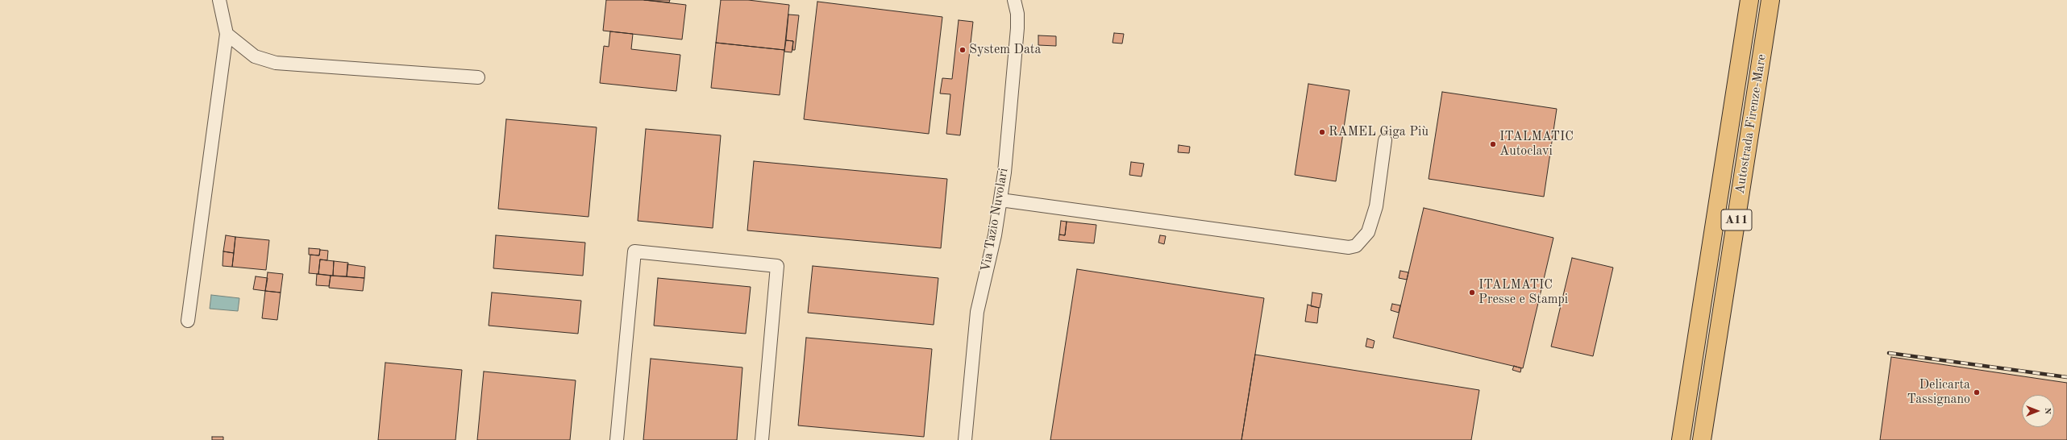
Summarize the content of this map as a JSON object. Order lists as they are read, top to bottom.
{
  "streets": {
    "highway": ["Autostrada Firenze-Mare", "A11"],
    "street": ["Via Tazio Nuvolari"]
  },
  "places": [
    "System Data",
    "RAMEL Giga Più",
    "ITALMATIC Autoclavi",
    "ITALMATIC Presse e Stampi",
    "Delicarta Tassignano"
  ],
  "north": "right"
}
